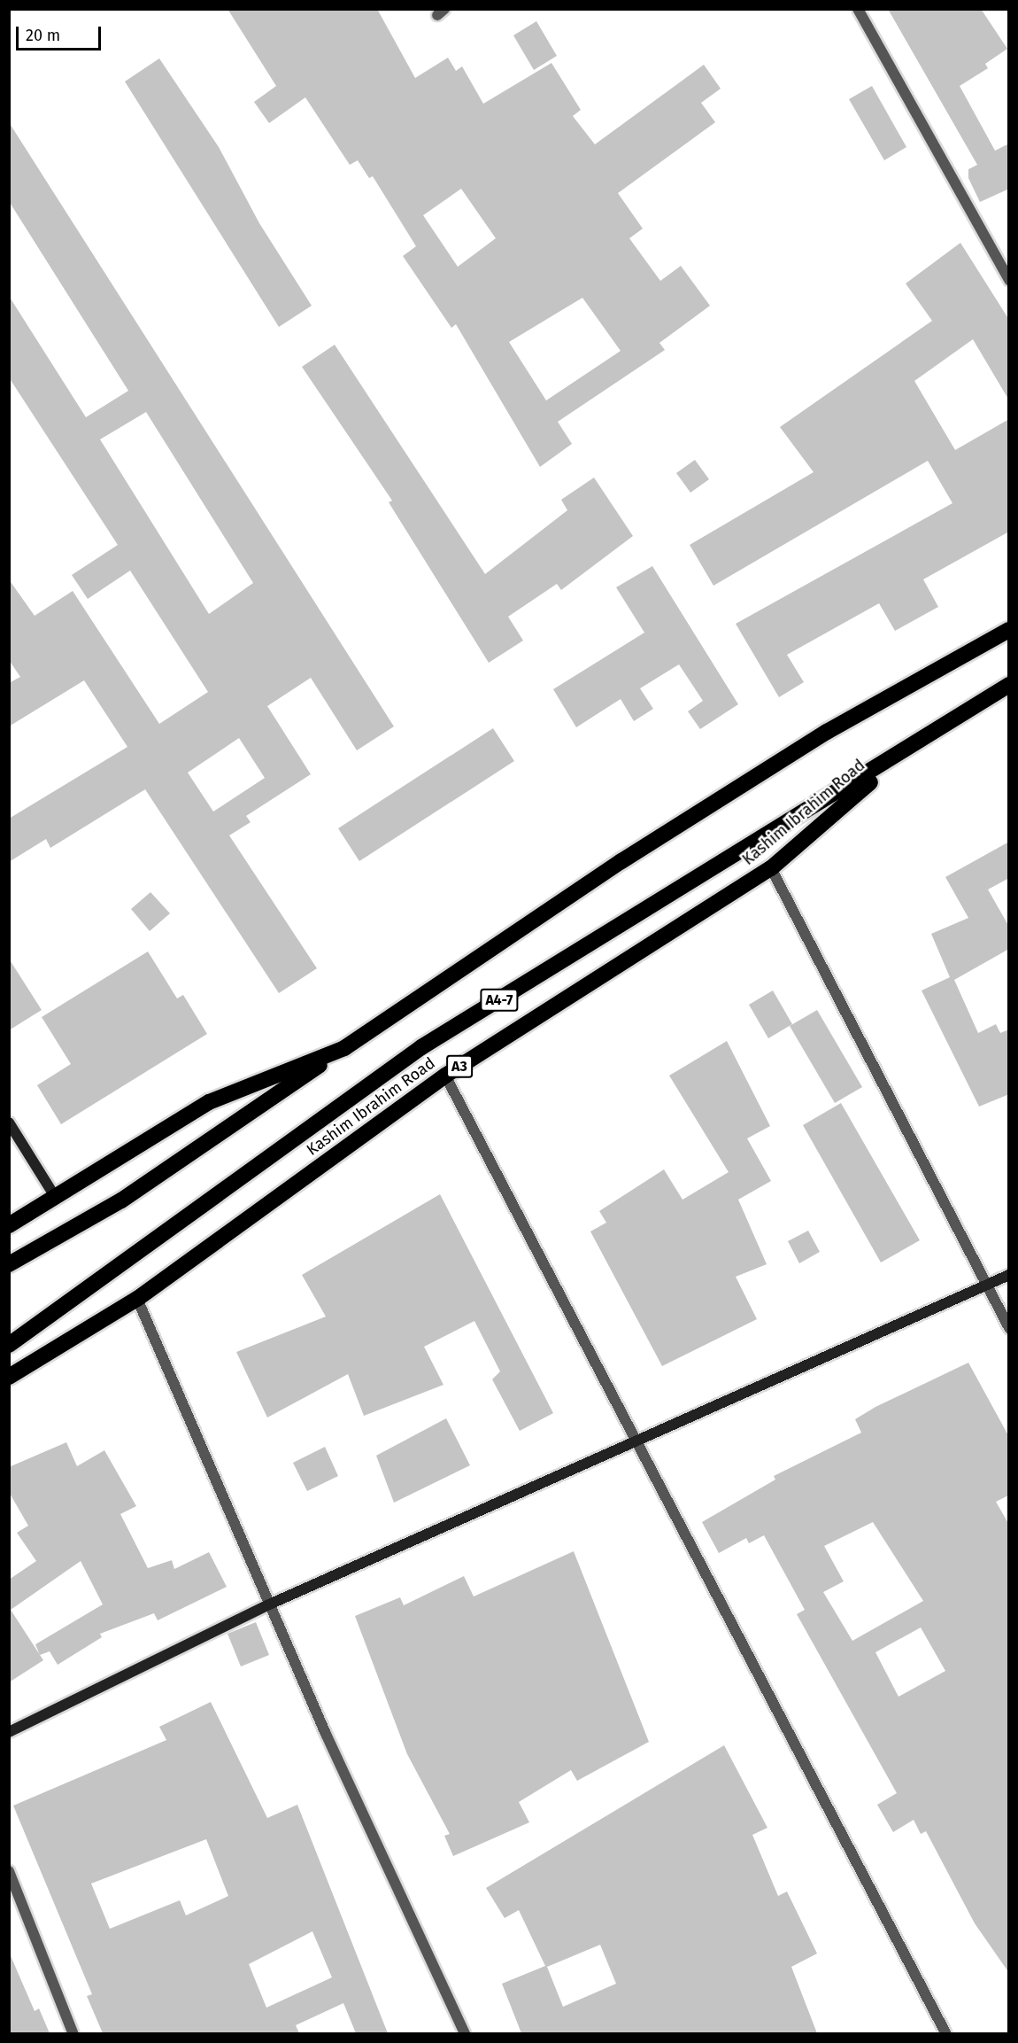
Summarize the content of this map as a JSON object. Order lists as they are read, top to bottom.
{
  "streets": {
    "highway": ["Kashim Ibrahim Road", "A4-7", "A3"]
  },
  "crossings": [
    ["Kashim Ibrahim Road", "A4-7"]
  ],
  "scale_bar": "20 m"
}
